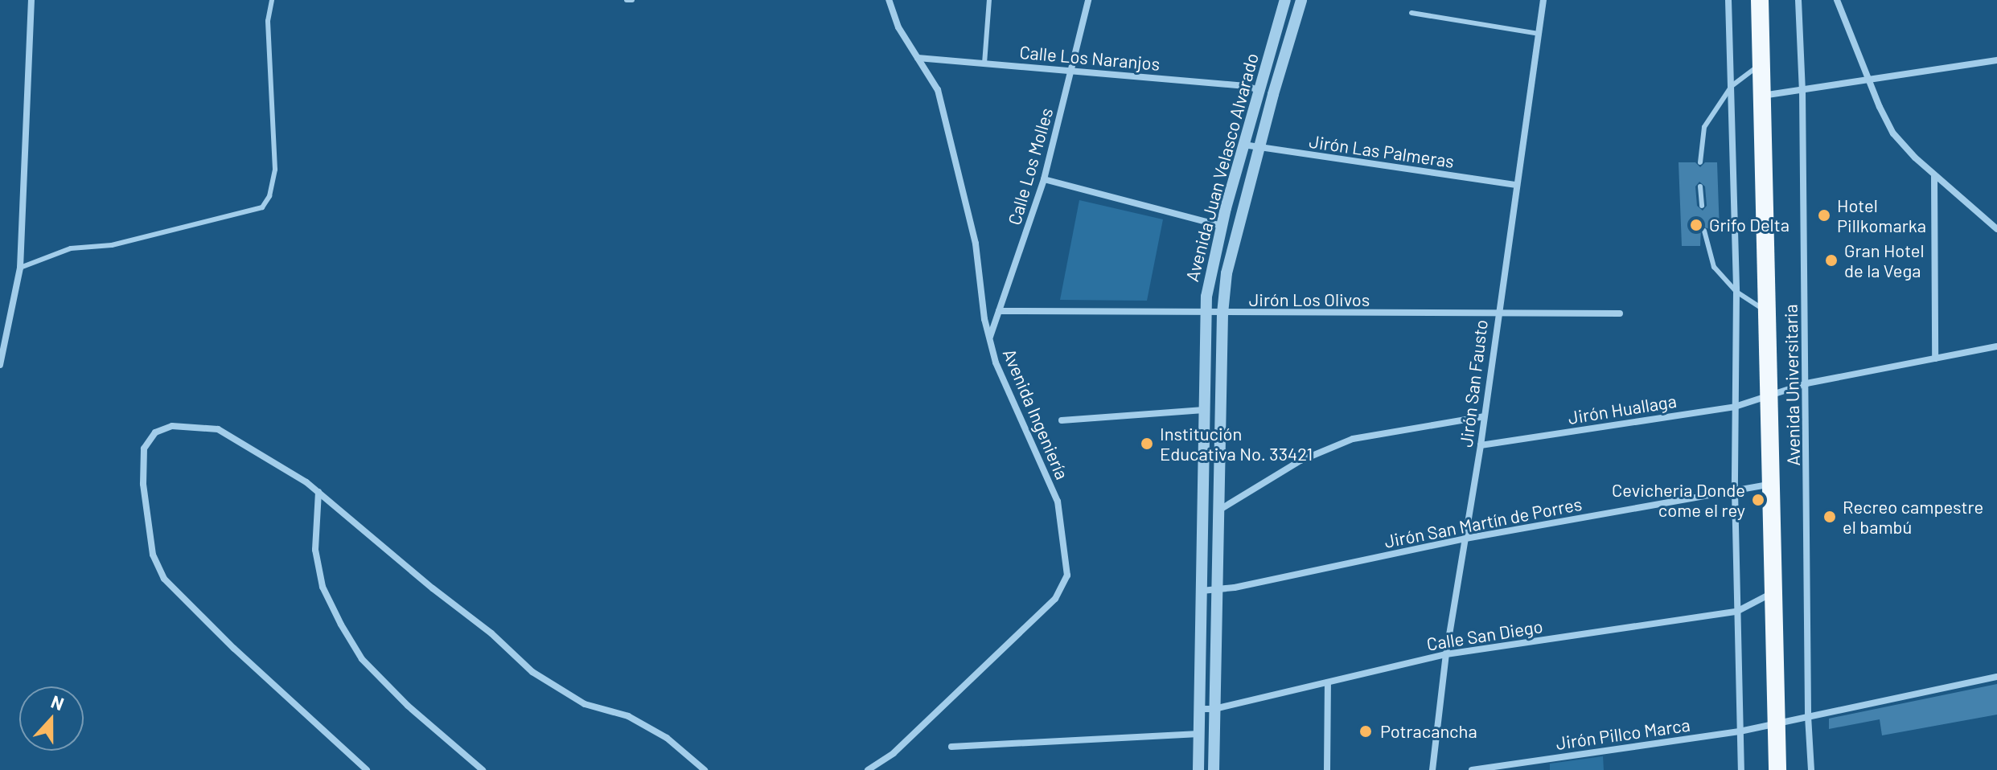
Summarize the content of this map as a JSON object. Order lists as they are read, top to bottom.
{
  "streets": {
    "street": [
      "Calle Los Naranjos",
      "Jirón Las Palmeras",
      "Calle Los Molles",
      "Avenida Juan Velasco Alvarado",
      "Jirón Los Olivos",
      "Jirón San Fausto",
      "Avenida Universitaria",
      "Jirón Huallaga",
      "Avenida Ingeniería",
      "Jirón San Martín de Porres",
      "Calle San Diego",
      "Jirón Pillco Marca"
    ]
  },
  "crossings": [
    ["Calle Los Naranjos", "Calle Los Molles"],
    ["Calle Los Naranjos", "Avenida Juan Velasco Alvarado"],
    ["Calle Los Naranjos", "Avenida Ingeniería"],
    ["Jirón Las Palmeras", "Avenida Juan Velasco Alvarado"],
    ["Jirón Las Palmeras", "Jirón San Fausto"],
    ["Calle Los Molles", "Jirón Los Olivos"],
    ["Calle Los Molles", "Avenida Ingeniería"],
    ["Avenida Juan Velasco Alvarado", "Jirón Los Olivos"],
    ["Avenida Juan Velasco Alvarado", "Jirón San Martín de Porres"],
    ["Avenida Juan Velasco Alvarado", "Calle San Diego"],
    ["Jirón Los Olivos", "Jirón San Fausto"],
    ["Jirón San Fausto", "Jirón Huallaga"],
    ["Jirón San Fausto", "Jirón San Martín de Porres"],
    ["Jirón San Fausto", "Calle San Diego"],
    ["Avenida Universitaria", "Jirón Huallaga"],
    ["Avenida Universitaria", "Jirón Pillco Marca"]
  ],
  "places": [
    "Hotel Pillkomarka",
    "Grifo Delta",
    "Gran Hotel de la Vega",
    "Institución Educativa No. 33421",
    "Cevicheria Donde come el rey",
    "Recreo campestre el bambú",
    "Potracancha"
  ],
  "north": "top"
}
